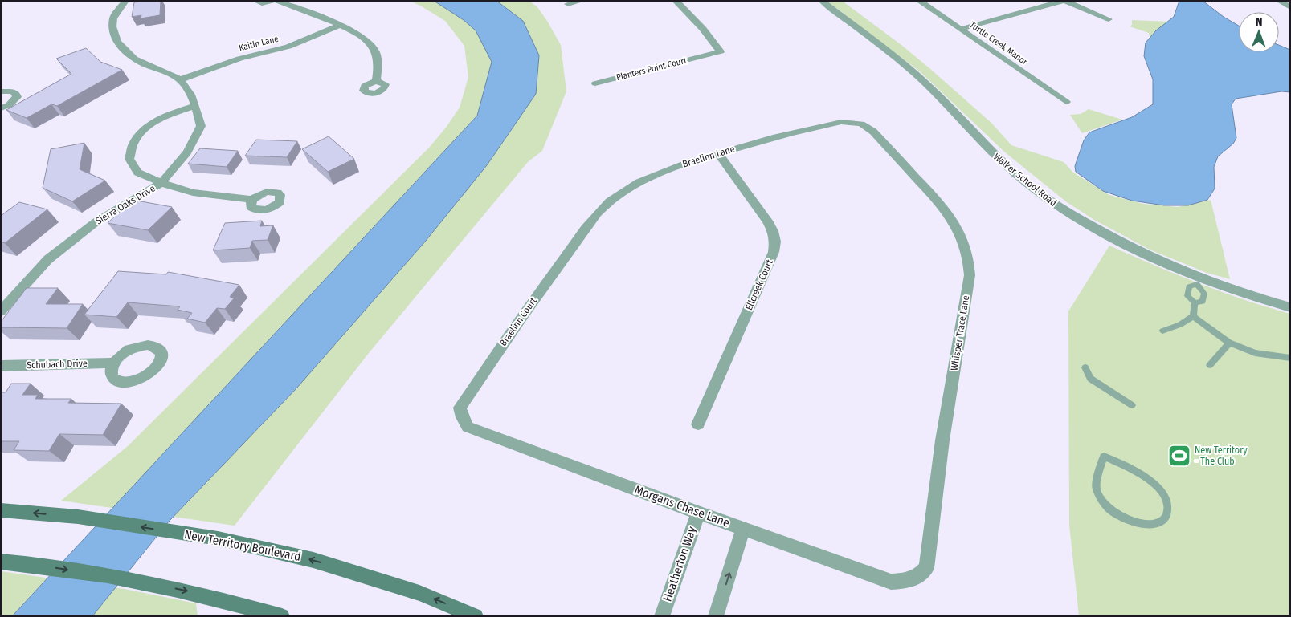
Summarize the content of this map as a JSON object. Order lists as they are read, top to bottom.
{
  "streets": {
    "main road": ["New Territory Boulevard"],
    "street": [
      "Kaitln Lane",
      "Turtle Creek Manor",
      "Planters Point Court",
      "Braelinn Lane",
      "Walker School Road",
      "Sierra Oaks Drive",
      "Ellcreek Court",
      "Braelinn Court",
      "Whisper Trace Lane",
      "Schubach Drive",
      "Morgans Chase Lane",
      "Heatherton Way"
    ]
  },
  "crossings": [
    ["Kaitln Lane", "Sierra Oaks Drive"],
    ["Braelinn Lane", "Ellcreek Court"],
    ["Braelinn Lane", "Braelinn Court"],
    ["Braelinn Lane", "Whisper Trace Lane"],
    ["Braelinn Court", "Morgans Chase Lane"],
    ["Whisper Trace Lane", "Morgans Chase Lane"],
    ["Morgans Chase Lane", "Heatherton Way"]
  ],
  "places": {
    "sports": ["New Territory - The Club"]
  },
  "north": "top"
}
